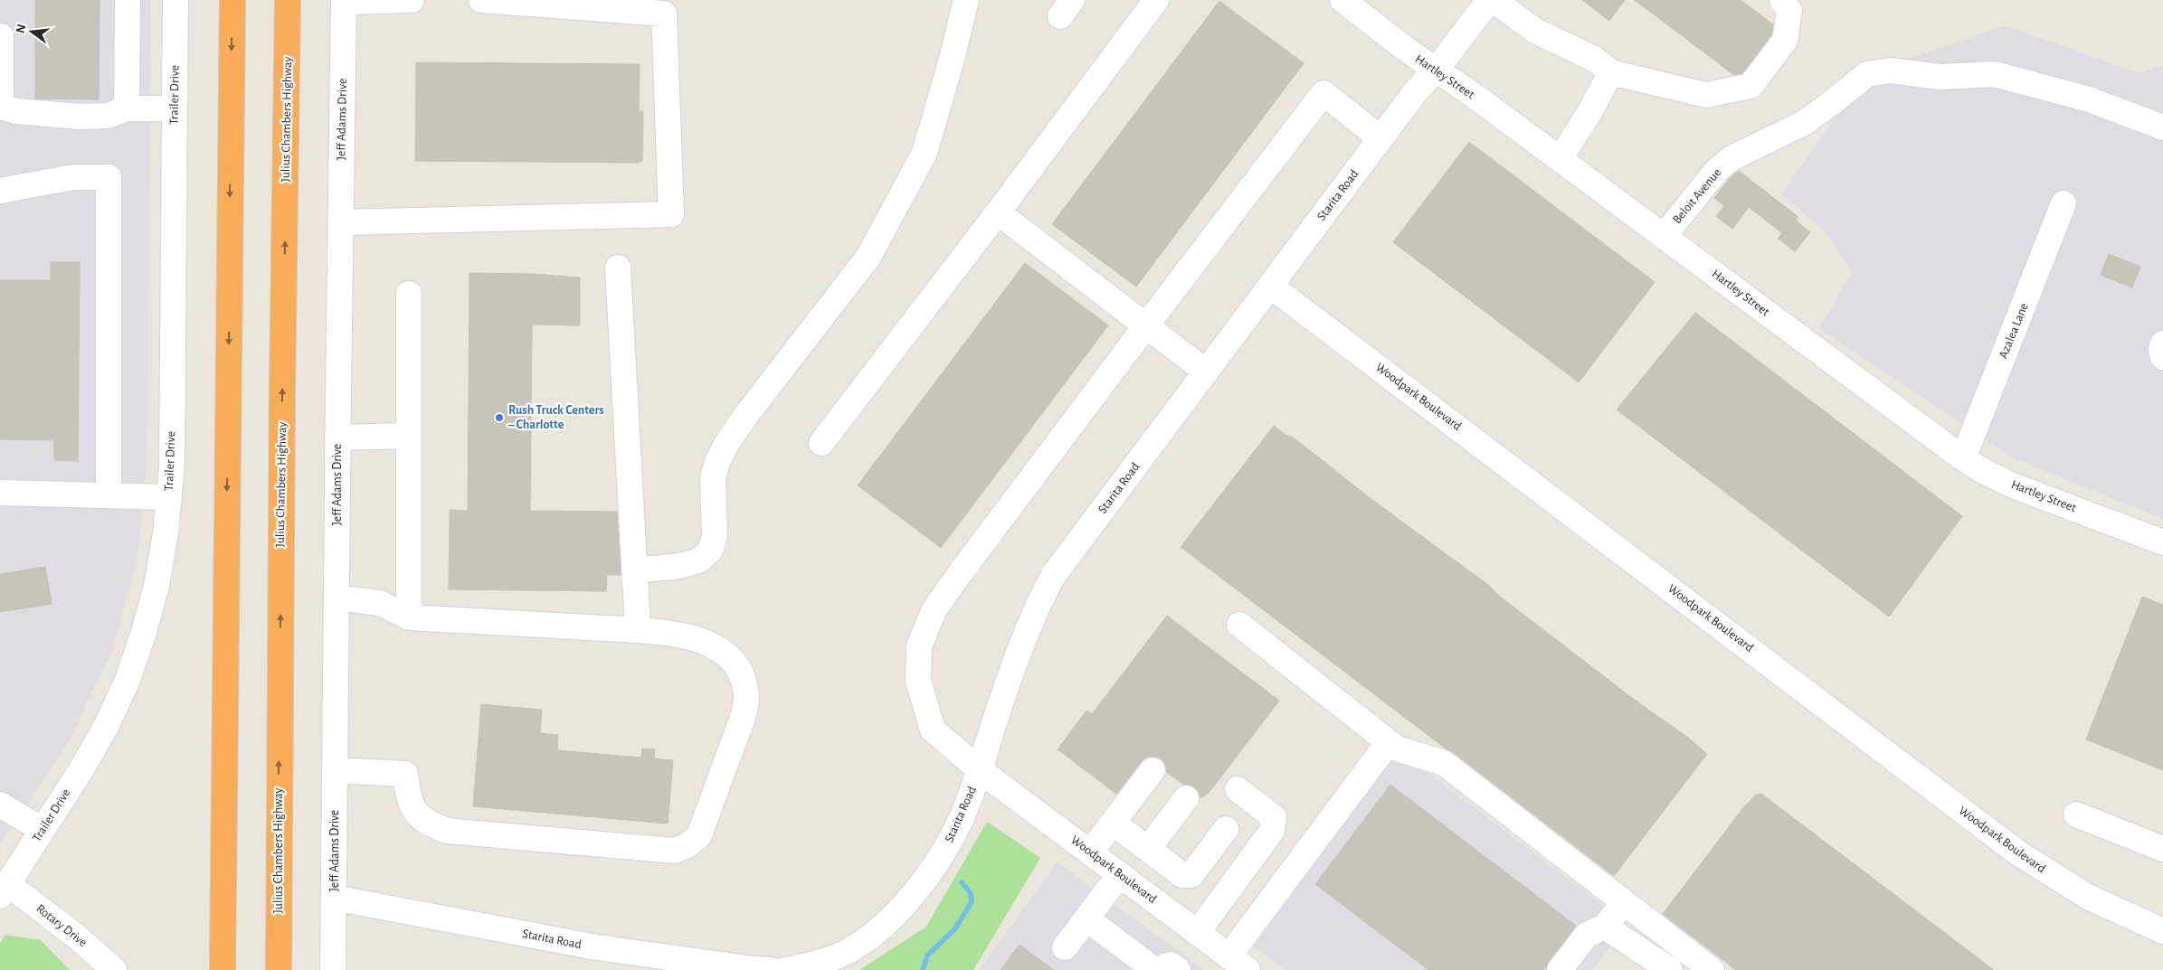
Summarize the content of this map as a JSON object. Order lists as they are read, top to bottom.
{
  "streets": {
    "highway": ["Julius Chambers Highway"],
    "street": [
      "Hartley Street",
      "Trailer Drive",
      "Jeff Adams Drive",
      "Starita Road",
      "Beloit Avenue",
      "Azalea Lane",
      "Woodpark Boulevard",
      "Rotary Drive"
    ]
  },
  "crossings": [
    ["Hartley Street", "Starita Road"],
    ["Hartley Street", "Beloit Avenue"],
    ["Hartley Street", "Azalea Lane"],
    ["Trailer Drive", "Rotary Drive"],
    ["Jeff Adams Drive", "Starita Road"],
    ["Starita Road", "Woodpark Boulevard"]
  ],
  "places": ["Rush Truck Centers – Charlotte"],
  "north": "left"
}
